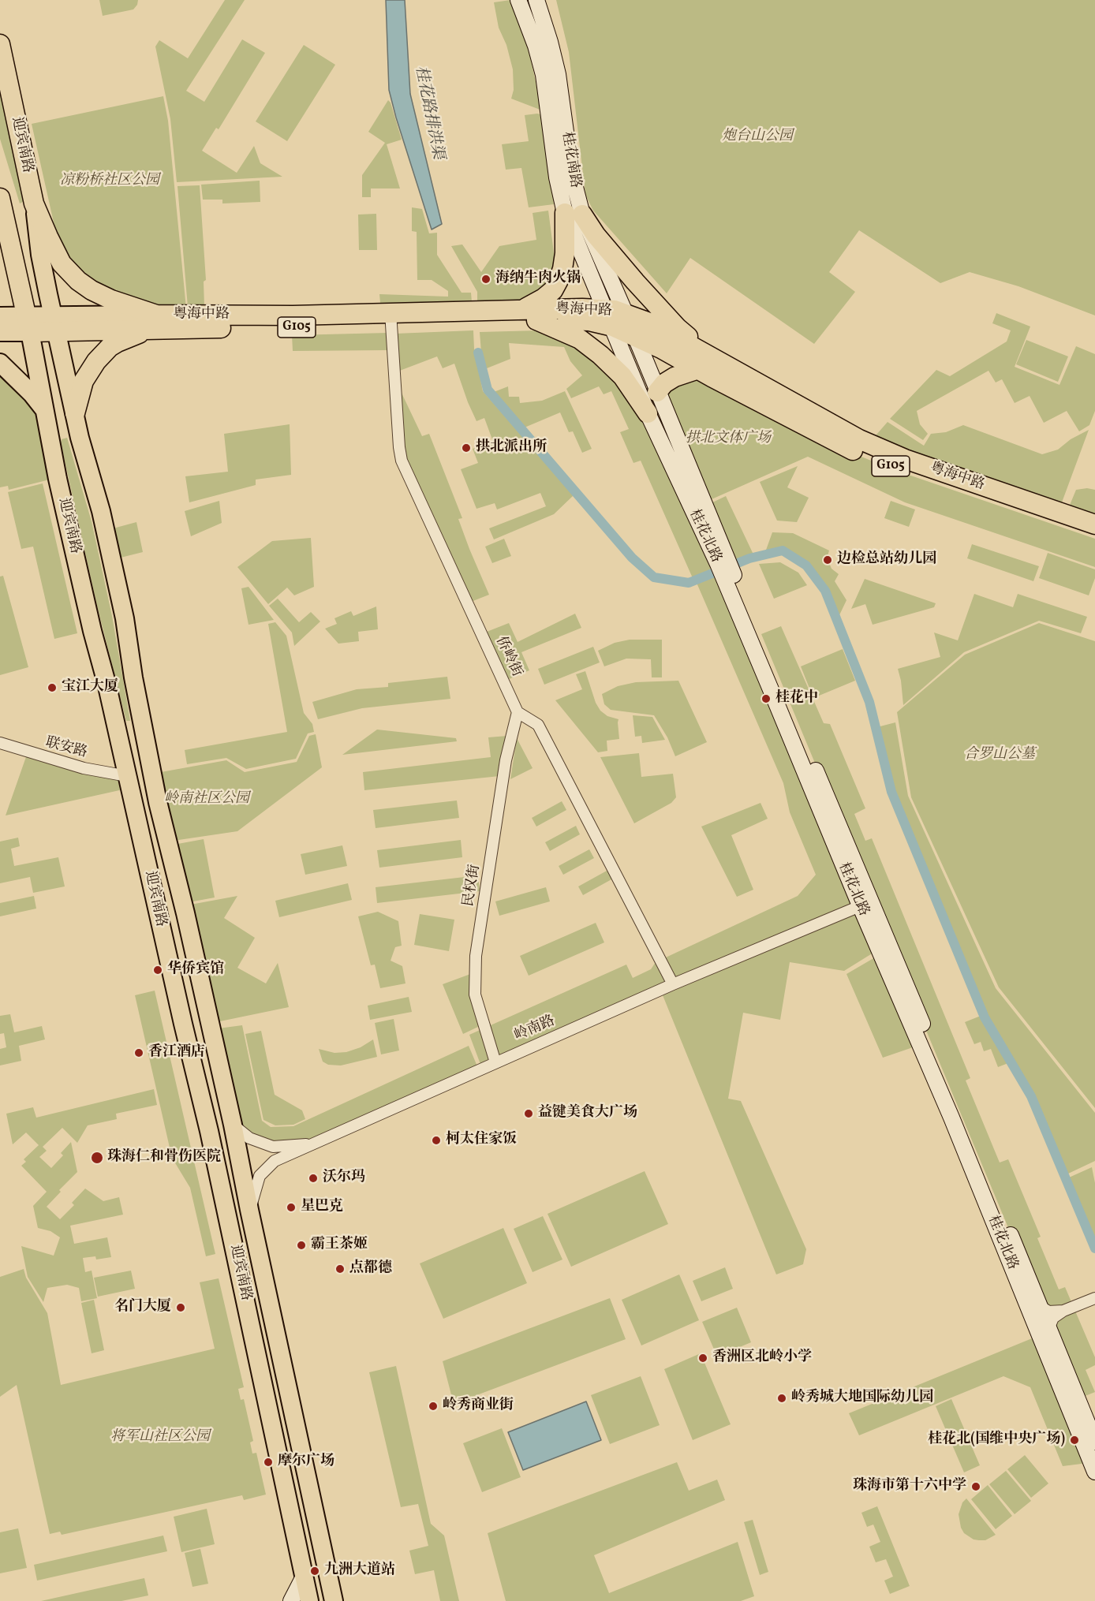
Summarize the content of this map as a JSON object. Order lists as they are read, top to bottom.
{
  "streets": {
    "highway": ["迎宾南路", "粤海中路", "G105"],
    "main road": ["桂花南路", "桂花北路"],
    "street": [
      "侨岭街",
      "联安路",
      "民权街",
      "岭南路"
    ]
  },
  "crossings": [
    ["迎宾南路", "粤海中路"],
    ["迎宾南路", "联安路"],
    ["迎宾南路", "岭南路"],
    ["桂花南路", "粤海中路"],
    ["桂花南路", "桂花北路"],
    ["粤海中路", "桂花北路"],
    ["粤海中路", "侨岭街"],
    ["桂花北路", "岭南路"],
    ["侨岭街", "民权街"],
    ["民权街", "岭南路"]
  ],
  "water": ["桂花路排洪渠"],
  "parks": [
    "炮台山公园",
    "凉粉桥社区公园",
    "拱北文体广场",
    "合罗山公墓",
    "岭南社区公园",
    "将军山社区公园"
  ],
  "places": [
    "海纳牛肉火锅",
    "拱北派出所",
    "边检总站幼儿园",
    "宝江大厦",
    "桂花中",
    "华侨宾馆",
    "香江酒店",
    "益键美食大广场",
    "柯太住家饭",
    "珠海仁和骨伤医院",
    "沃尔玛",
    "星巴克",
    "霸王茶姬",
    "点都德",
    "名门大厦",
    "香洲区北岭小学",
    "岭秀城大地国际幼儿园",
    "岭秀商业街",
    "桂花北(国维中央广场)",
    "摩尔广场",
    "珠海市第十六中学",
    "九洲大道站"
  ]
}
